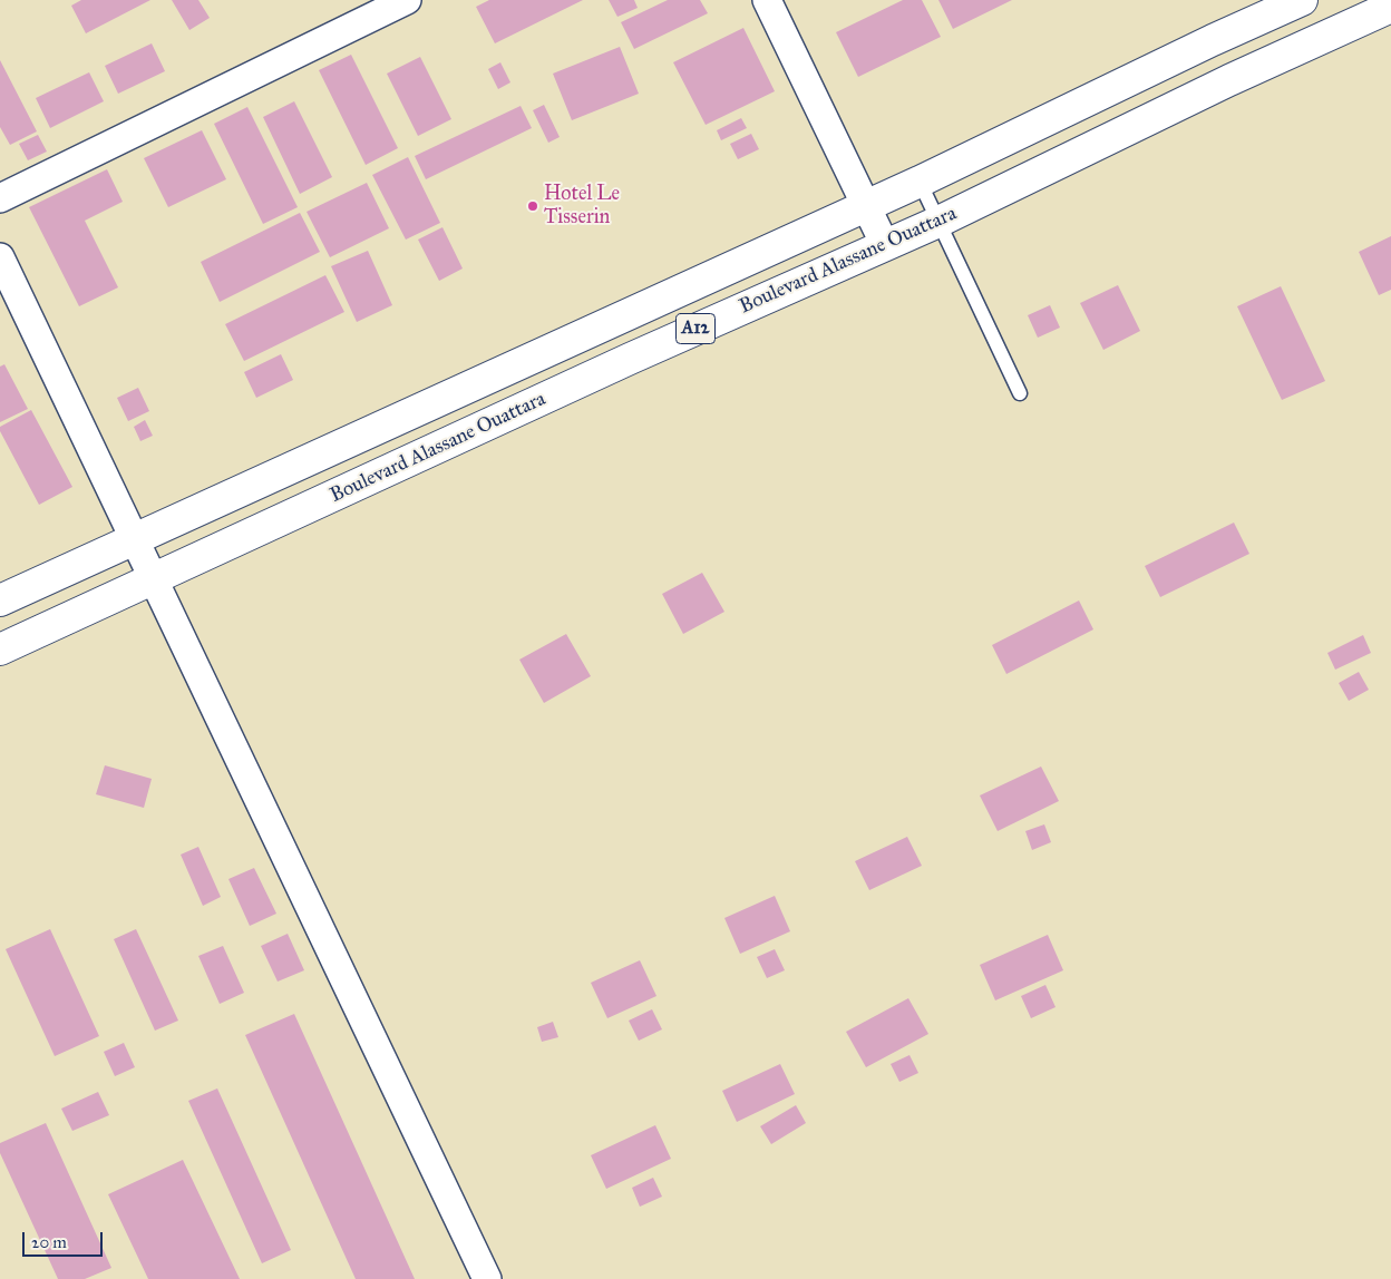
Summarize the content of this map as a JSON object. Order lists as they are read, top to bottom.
{
  "streets": {
    "main road": ["Boulevard Alassane Ouattara", "A12"]
  },
  "places": ["Hotel Le Tisserin"],
  "scale_bar": "20 m"
}
